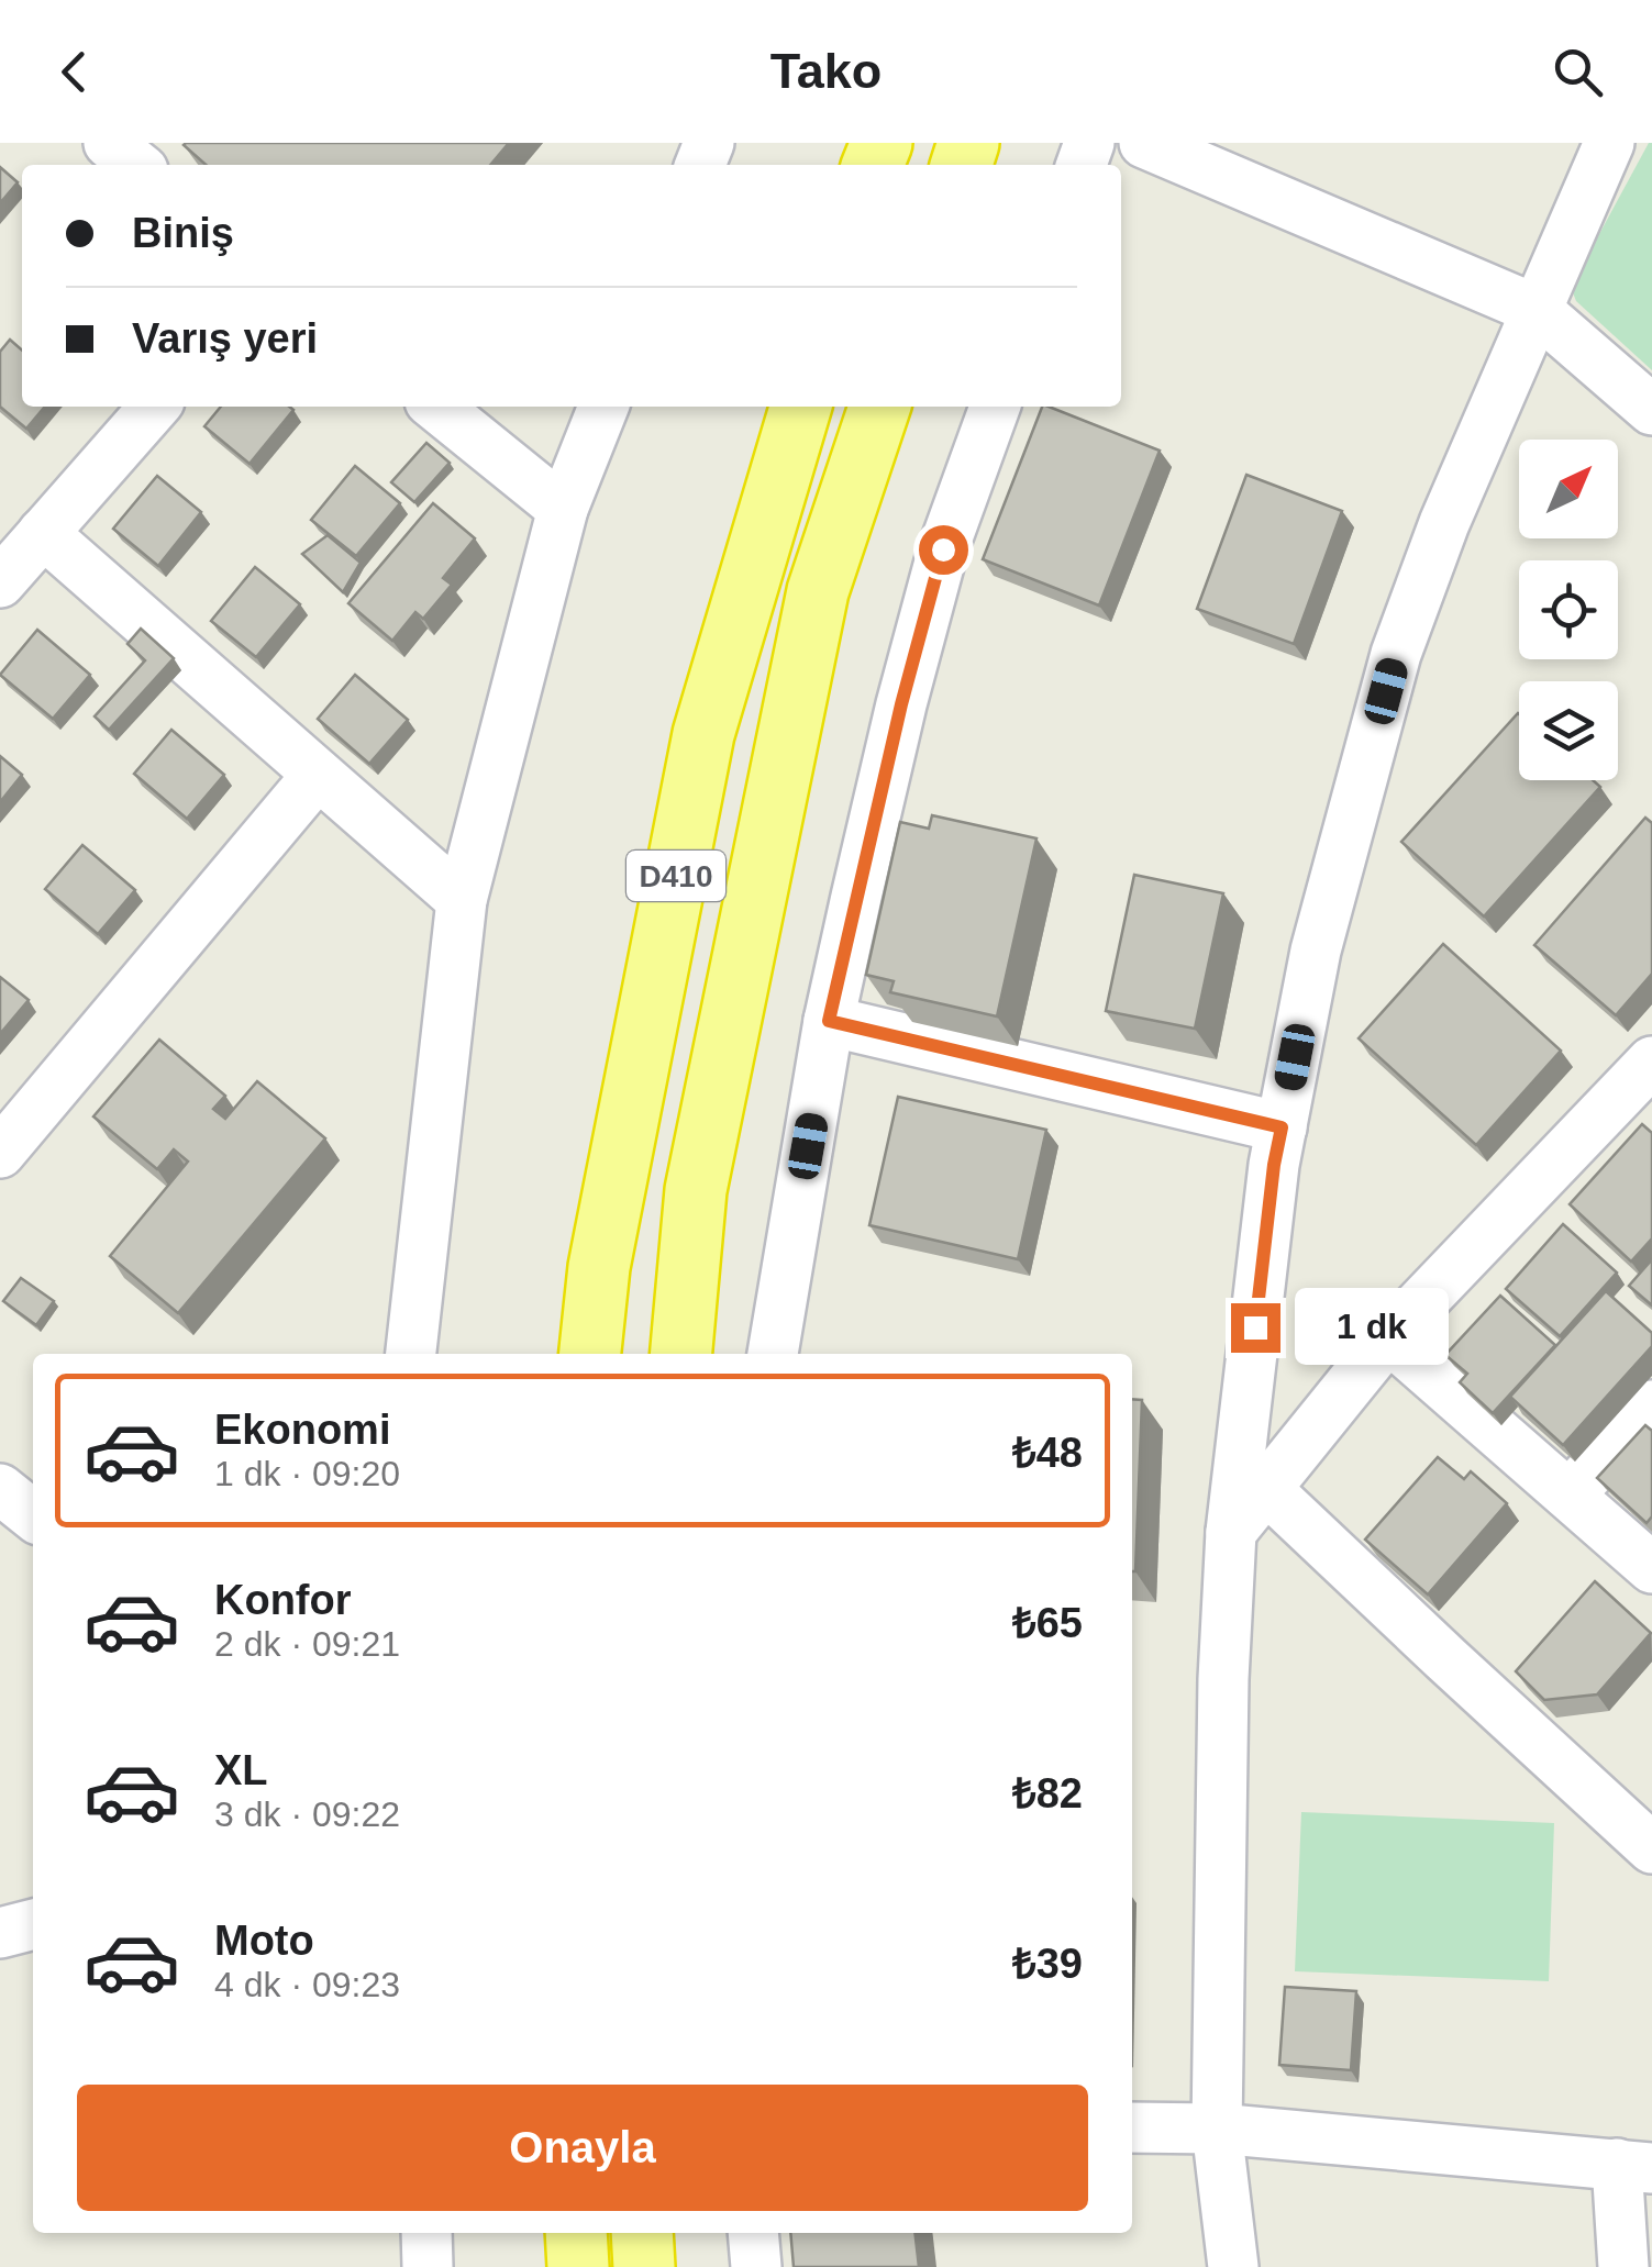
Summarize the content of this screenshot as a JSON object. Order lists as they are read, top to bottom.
{
  "streets": {
    "highway": ["D410"]
  },
  "north": "top right",
  "page": {
    "header": "Tako",
    "banner": ["Biniş", "Varış yeri"],
    "bubble": "1 dk",
    "list": [
      {
        "name": "Ekonomi",
        "note": "1 dk · 09:20",
        "value": "₺48"
      },
      {
        "name": "Konfor",
        "note": "2 dk · 09:21",
        "value": "₺65"
      },
      {
        "name": "XL",
        "note": "3 dk · 09:22",
        "value": "₺82"
      },
      {
        "name": "Moto",
        "note": "4 dk · 09:23",
        "value": "₺39"
      }
    ],
    "buttons": "Onayla"
  }
}
